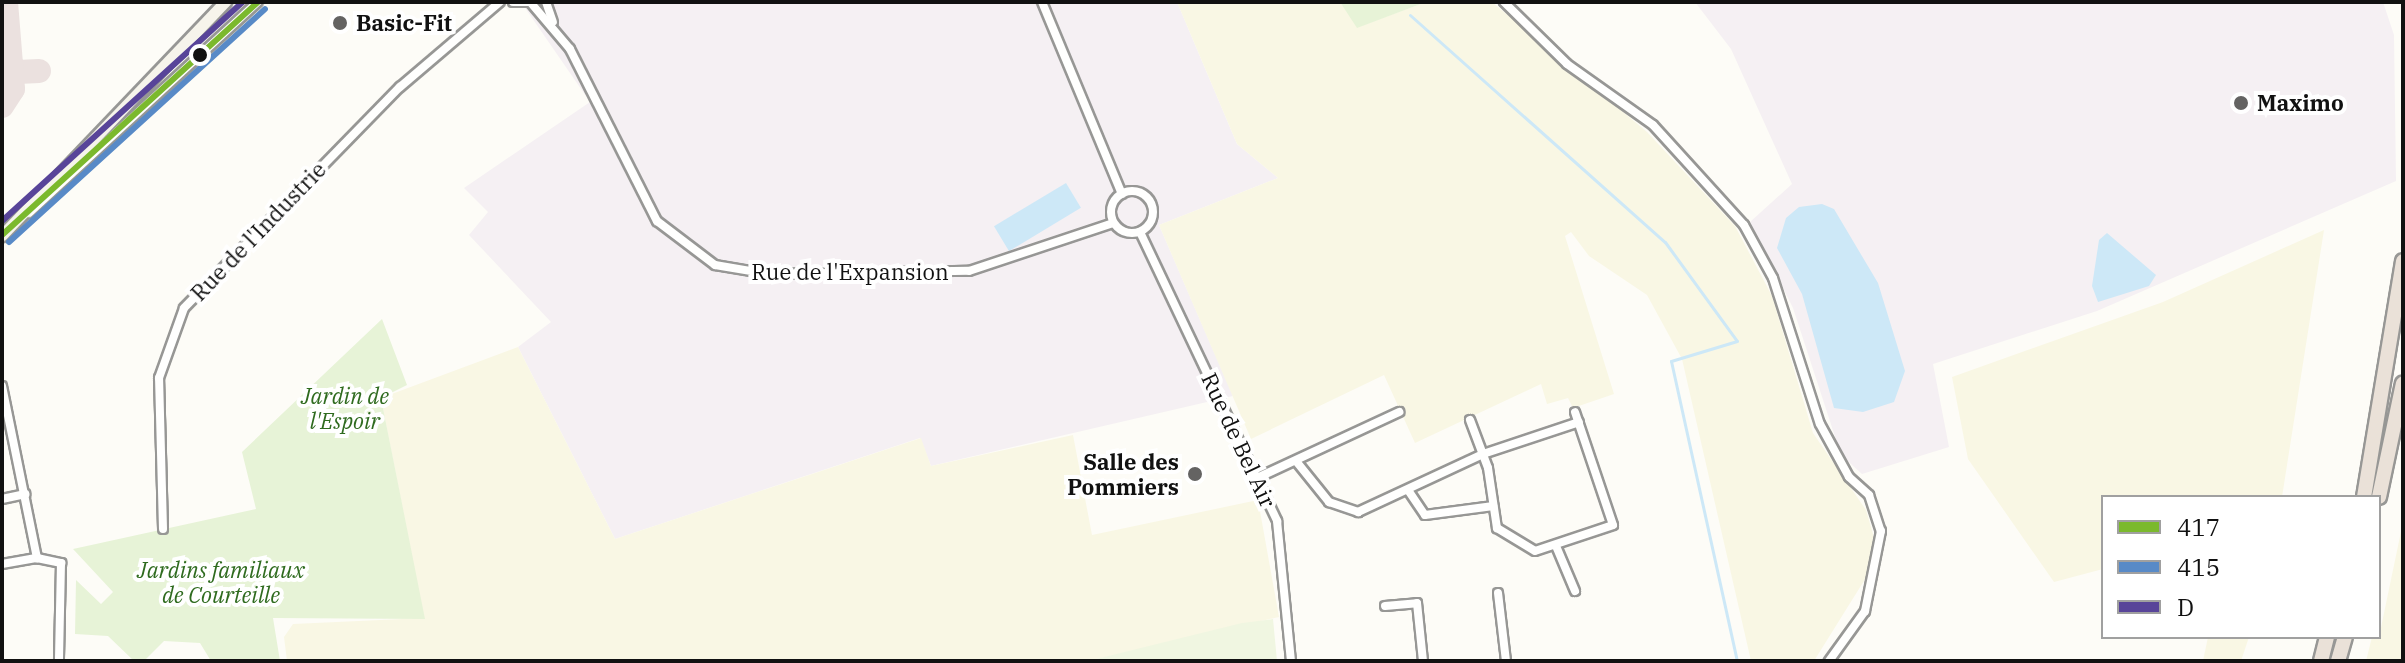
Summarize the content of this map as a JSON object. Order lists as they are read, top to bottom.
{
  "streets": {
    "street": ["Rue de l'Industrie", "Rue de l'Expansion", "Rue de Bel Air"]
  },
  "crossings": [
    ["Rue de l'Expansion", "Rue de Bel Air"]
  ],
  "parks": ["Jardin de l'Espoir", "Jardins familiaux de Courteille"],
  "places": ["Basic-Fit", "Maximo", "Salle des Pommiers"],
  "lines": ["transit line 417", "transit line D", "transit line 415"],
  "legend": ["417", "415", "D"]
}
